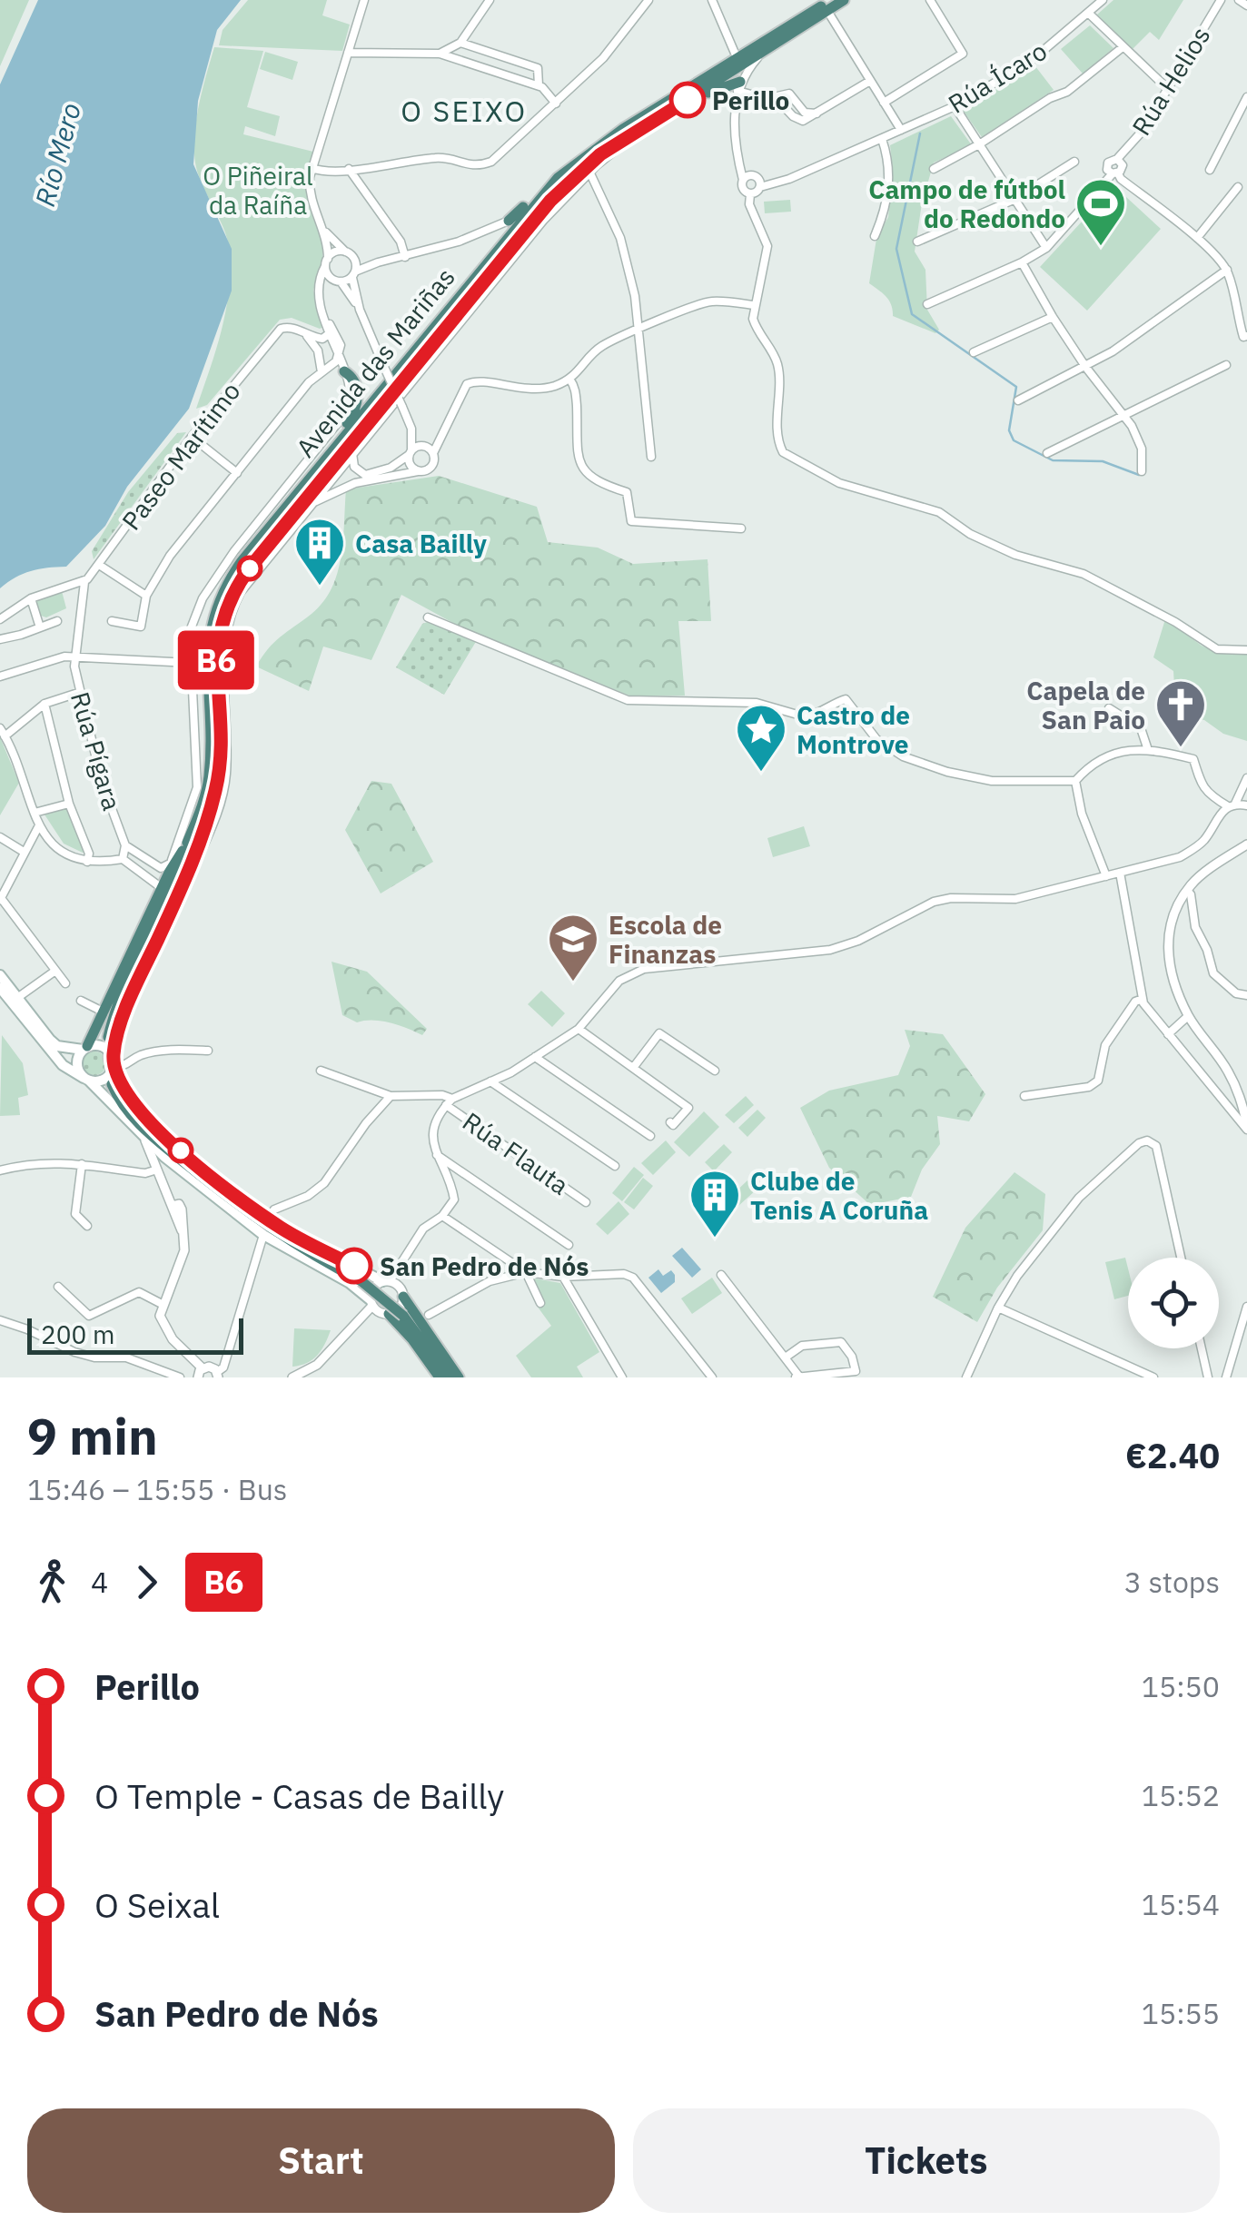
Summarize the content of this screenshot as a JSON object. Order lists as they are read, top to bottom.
{
  "streets": {
    "highway": ["Avenida das Mariñas"],
    "street": [
      "Rúa Ícaro",
      "Rúa Helios",
      "Paseo Marítimo",
      "Rúa Pígara",
      "Rúa Flauta"
    ]
  },
  "crossings": [
    ["Paseo Marítimo", "Rúa Pígara"]
  ],
  "districts": ["O SEIXO"],
  "water": ["Río Mero"],
  "parks": ["O Piñeiral da Raíña"],
  "places": {
    "other": ["Perillo", "San Pedro de Nós"],
    "sports": ["Campo de fútbol do Redondo"],
    "building": ["Casa Bailly", "Clube de Tenis A Coruña"],
    "church": ["Capela de San Paio"],
    "place": ["Castro de Montrove"],
    "school or university": ["Escola de Finanzas"]
  },
  "lines": ["bus line B6"],
  "scale_bar": "200 m",
  "page": {
    "on_map": "B6",
    "scale": "200 m",
    "heading": ["9 min", "15:46 – 15:55 · Bus", "€2.40"],
    "legs": ["4", "B6", "3 stops"],
    "list": [
      {
        "name": "Perillo",
        "value": "15:50"
      },
      {
        "name": "O Temple - Casas de Bailly",
        "value": "15:52"
      },
      {
        "name": "O Seixal",
        "value": "15:54"
      },
      {
        "name": "San Pedro de Nós",
        "value": "15:55"
      }
    ],
    "buttons": ["Start", "Tickets"]
  }
}
